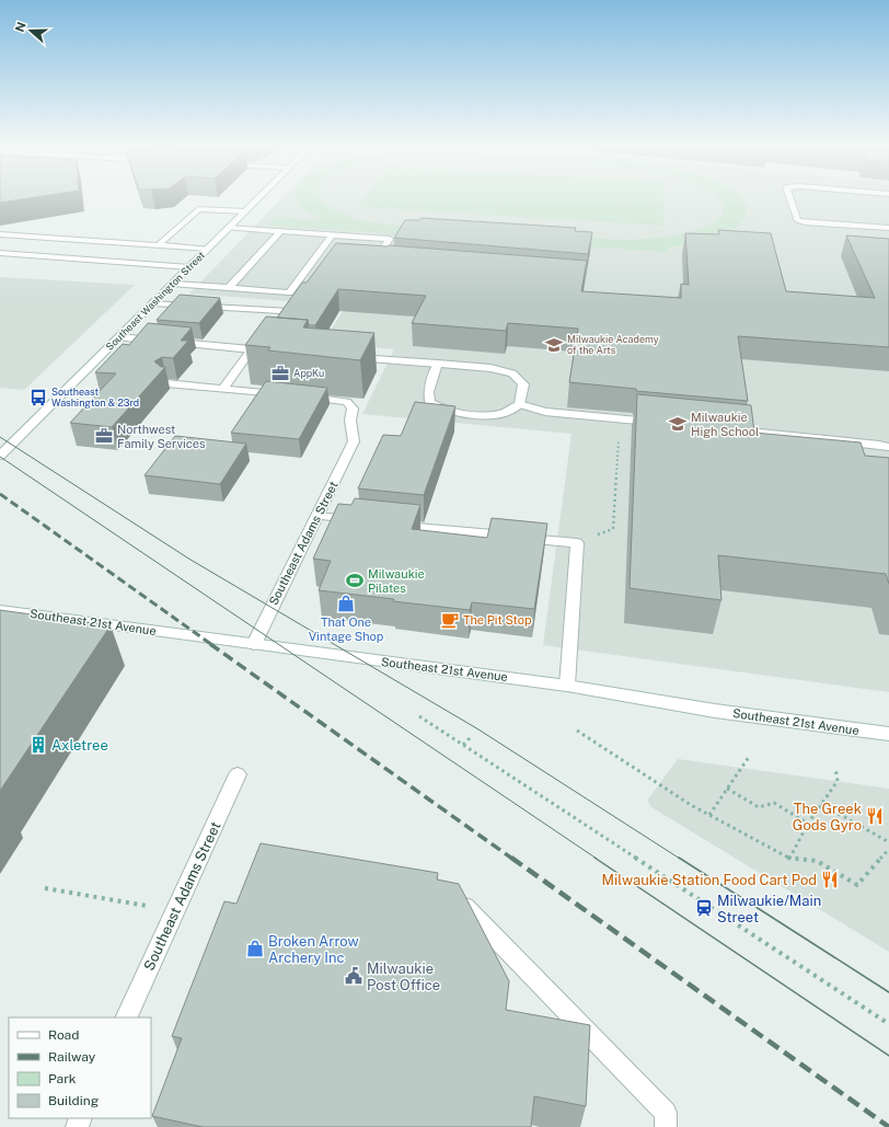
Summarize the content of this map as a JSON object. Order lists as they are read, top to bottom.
{
  "streets": {
    "street": ["Southeast Washington Street", "Southeast Adams Street", "Southeast 21st Avenue"]
  },
  "crossings": [
    ["Southeast Adams Street", "Southeast 21st Avenue"]
  ],
  "places": {
    "school or university": ["Milwaukie Academy of the Arts", "Milwaukie High School"],
    "office": ["AppKu", "Northwest Family Services"],
    "bus stop": ["Southeast Washington & 23rd"],
    "sports": ["Milwaukie Pilates"],
    "shop": ["That One Vintage Shop", "Broken Arrow Archery Inc"],
    "cafe": ["The Pit Stop"],
    "building": ["Axletree"],
    "restaurant": ["The Greek Gods Gyro", "Milwaukie Station Food Cart Pod"],
    "station": ["Milwaukie/Main Street"],
    "public building": ["Milwaukie Post Office"]
  },
  "legend": [
    "Road",
    "Railway",
    "Park",
    "Building"
  ],
  "north": "left"
}
